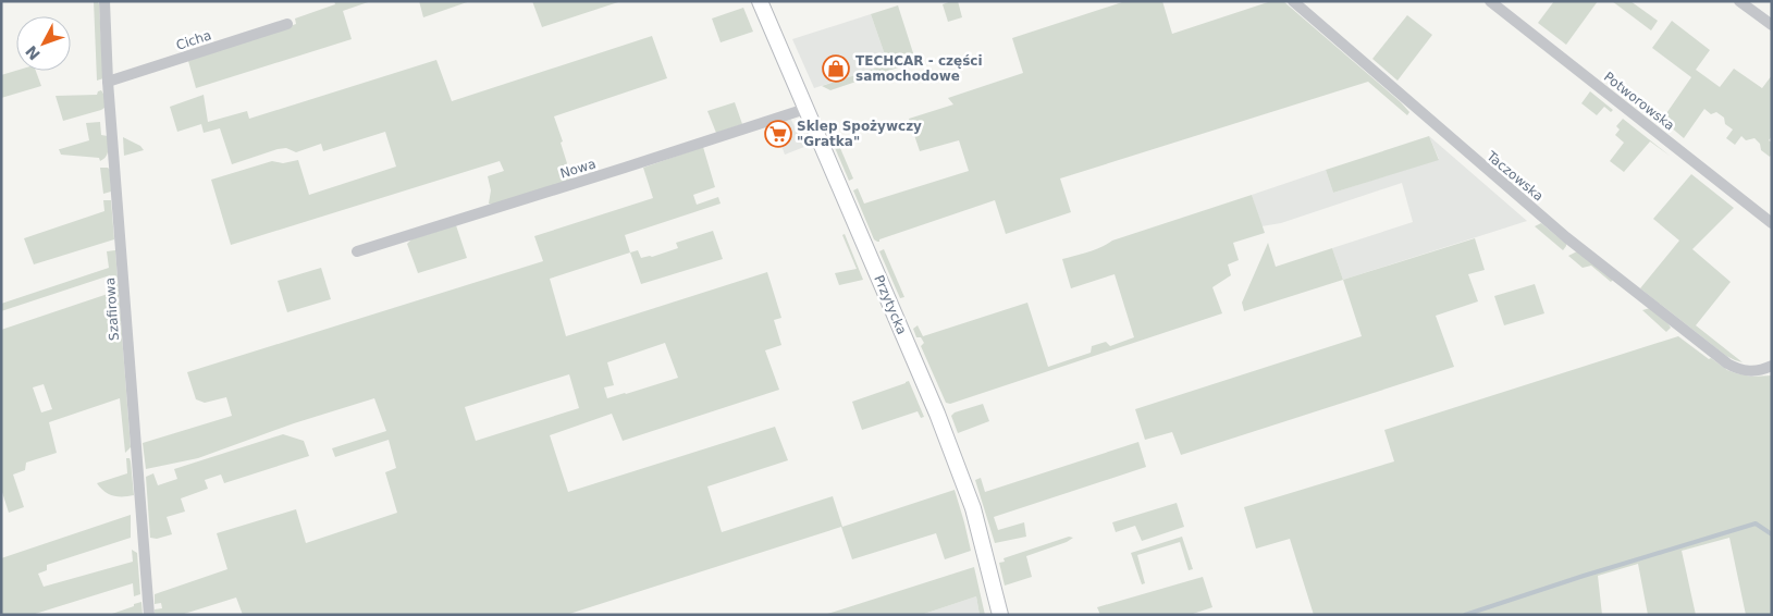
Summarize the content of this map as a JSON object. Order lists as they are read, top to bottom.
{
  "streets": {
    "main road": ["Przytycka"],
    "street": [
      "Cicha",
      "Potworowska",
      "Nowa",
      "Taczowska",
      "Szafirowa"
    ]
  },
  "crossings": [
    ["Cicha", "Szafirowa"],
    ["Nowa", "Przytycka"]
  ],
  "places": {
    "shop": ["TECHCAR - części samochodowe"],
    "supermarket": ["Sklep Spożywczy \"Gratka\""]
  },
  "north": "bottom left"
}
